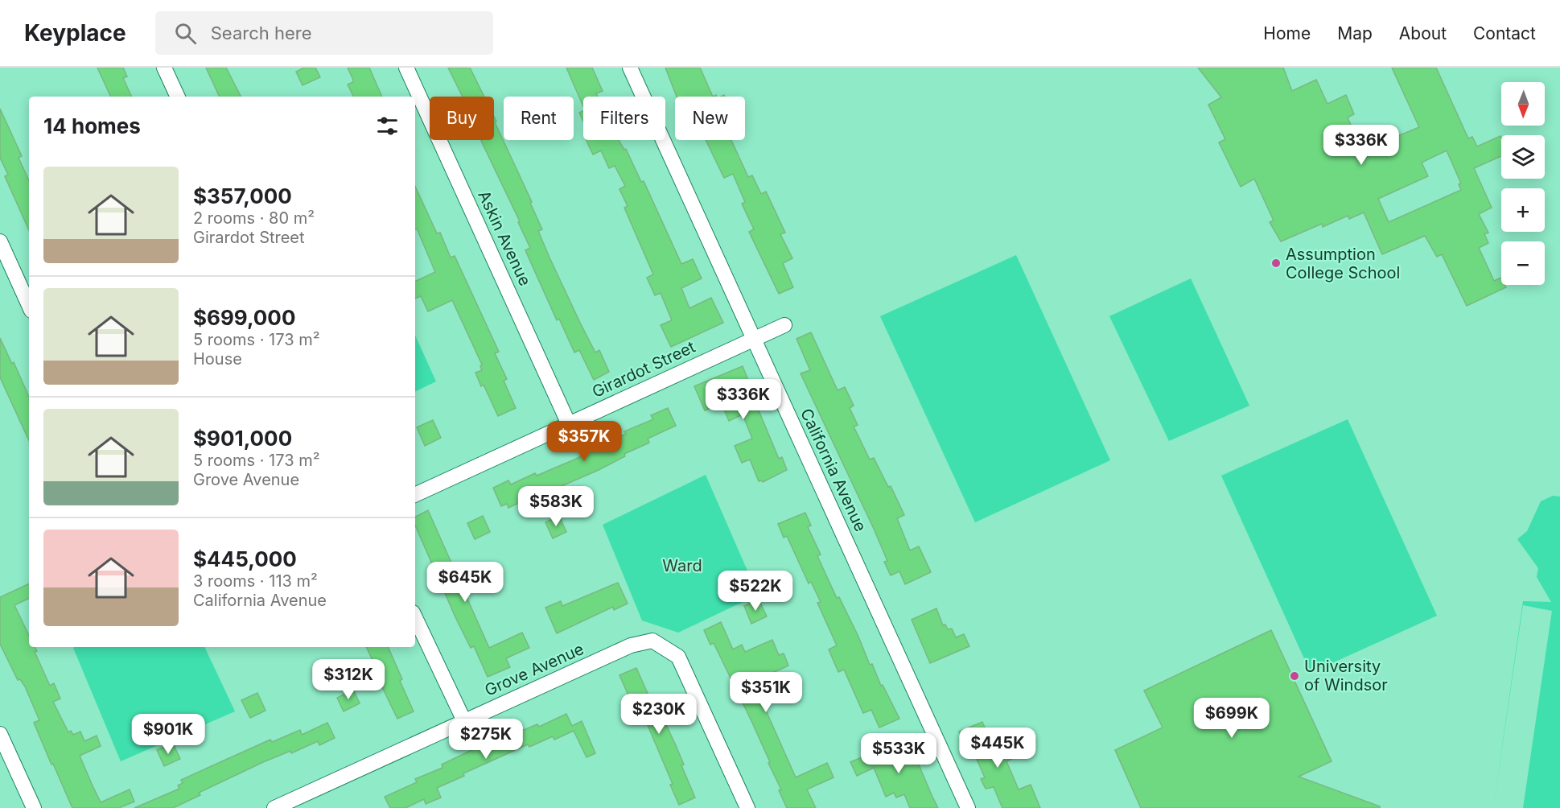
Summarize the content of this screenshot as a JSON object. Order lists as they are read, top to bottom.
{
  "streets": {
    "street": [
      "Askin Avenue",
      "Girardot Street",
      "California Avenue",
      "Grove Avenue"
    ]
  },
  "crossings": [
    ["Askin Avenue", "Girardot Street"],
    ["Girardot Street", "California Avenue"]
  ],
  "parks": ["Ward"],
  "places": ["Assumption College School", "University of Windsor"],
  "north": "bottom",
  "page": {
    "header": "Keyplace",
    "search": "Search here",
    "nav": [
      "Home",
      "Map",
      "About",
      "Contact"
    ],
    "map_buttons": ["+", "−"],
    "chip": [
      "Buy",
      "Rent",
      "Filters",
      "New"
    ],
    "heading": "14 homes",
    "price": [
      "$336K",
      "$336K",
      "$357K",
      "$583K",
      "$645K",
      "$522K",
      "$312K",
      "$351K",
      "$230K",
      "$699K",
      "$901K",
      "$275K",
      "$445K",
      "$533K"
    ],
    "list": [
      {
        "name": "$357,000",
        "note": "2 rooms · 80 m² · Girardot Street"
      },
      {
        "name": "$699,000",
        "note": "5 rooms · 173 m² · House"
      },
      {
        "name": "$901,000",
        "note": "5 rooms · 173 m² · Grove Avenue"
      },
      {
        "name": "$445,000",
        "note": "3 rooms · 113 m² · California Avenue"
      }
    ]
  }
}
